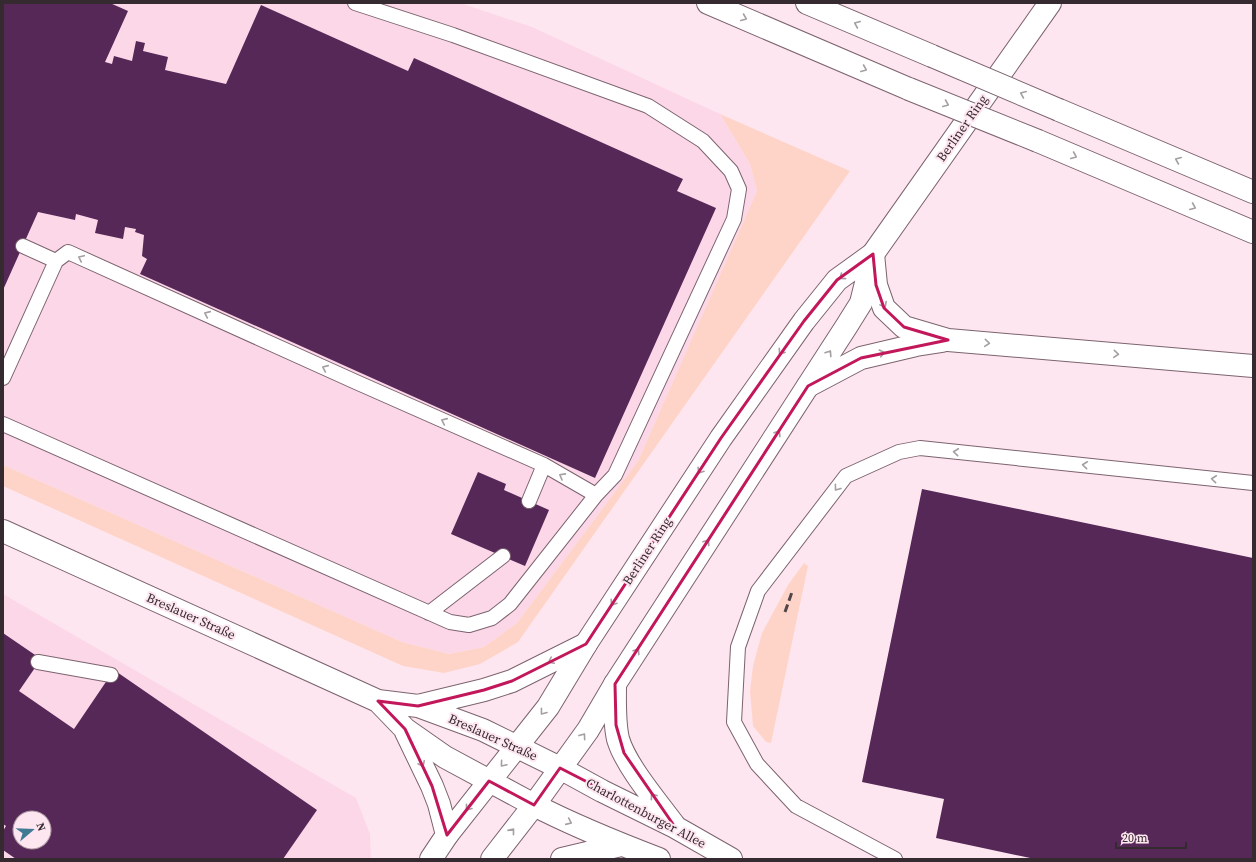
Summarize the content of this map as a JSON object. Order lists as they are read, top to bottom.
{
  "streets": {
    "main road": ["Berliner Ring", "Breslauer Straße", "Charlottenburger Allee"]
  },
  "crossings": [
    ["Berliner Ring", "Breslauer Straße"],
    ["Berliner Ring", "Charlottenburger Allee"],
    ["Breslauer Straße", "Charlottenburger Allee"]
  ],
  "scale_bar": "20 m",
  "north": "right"
}
